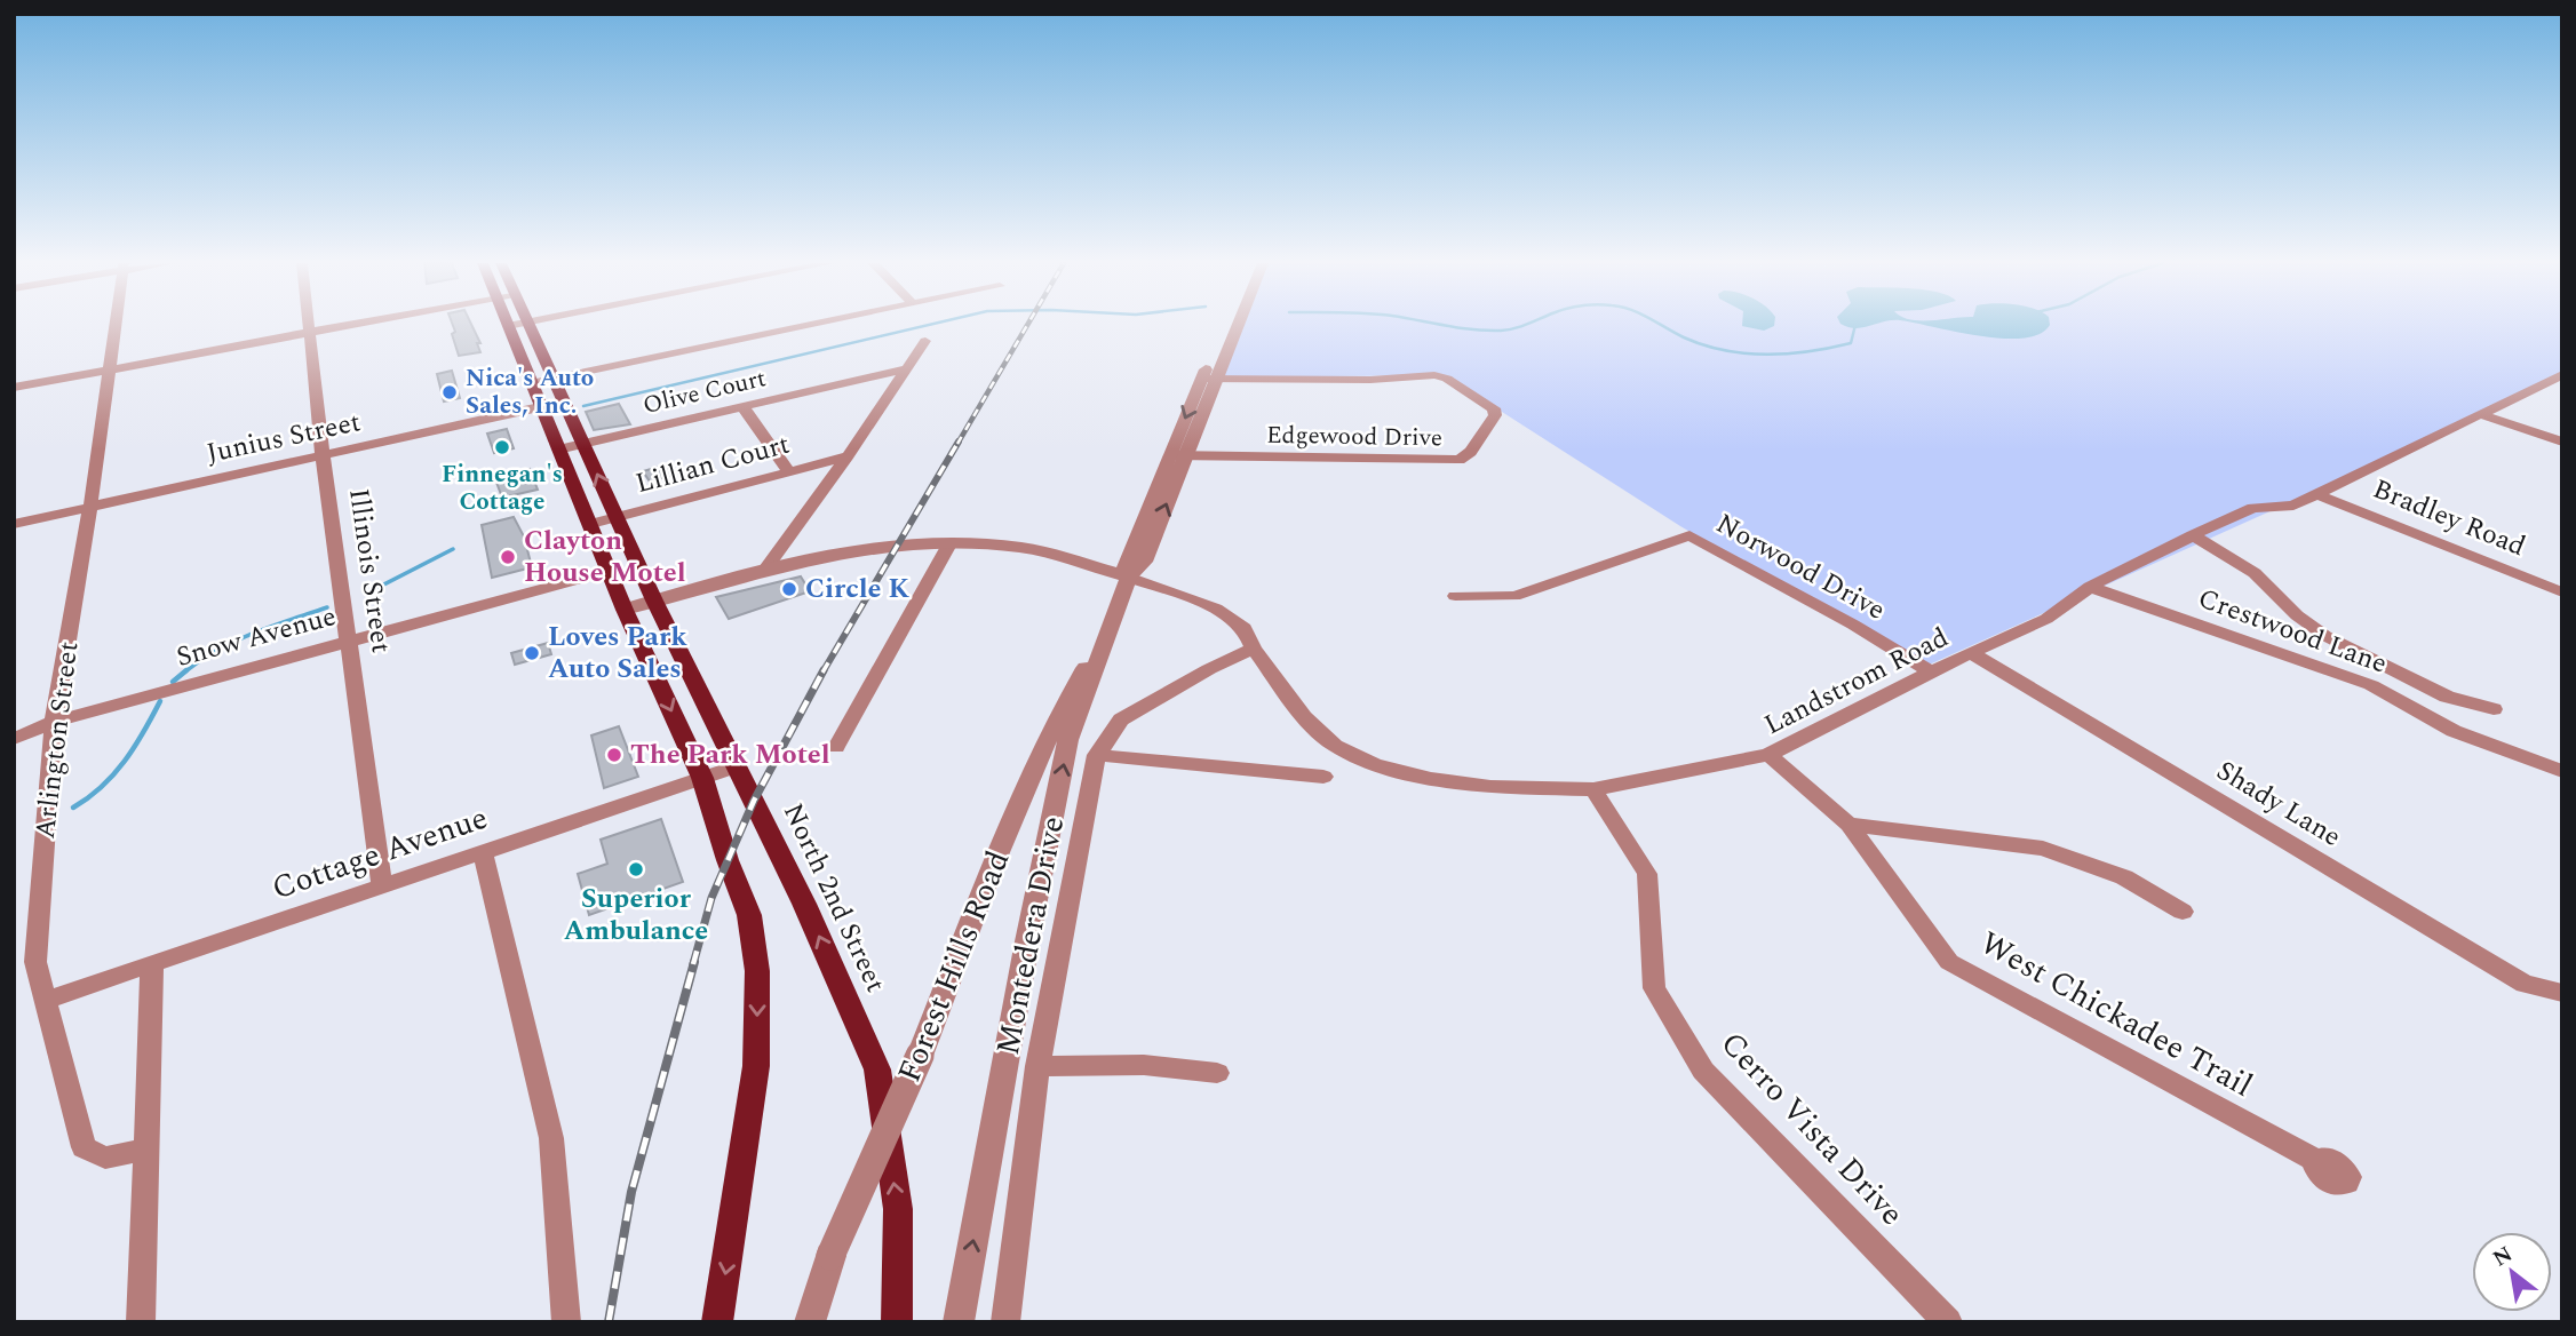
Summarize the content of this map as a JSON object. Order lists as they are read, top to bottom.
{
  "streets": {
    "main road": ["North 2nd Street"],
    "street": [
      "Olive Court",
      "Edgewood Drive",
      "Junius Street",
      "Lillian Court",
      "Bradley Road",
      "Norwood Drive",
      "Illinois Street",
      "Crestwood Lane",
      "Snow Avenue",
      "Landstrom Road",
      "Arlington Street",
      "Shady Lane",
      "Cottage Avenue",
      "Montedera Drive",
      "Forest Hills Road",
      "West Chickadee Trail",
      "Cerro Vista Drive"
    ]
  },
  "crossings": [
    ["Olive Court", "North 2nd Street"],
    ["Edgewood Drive", "Forest Hills Road"],
    ["Junius Street", "Illinois Street"],
    ["Junius Street", "Arlington Street"],
    ["Junius Street", "North 2nd Street"],
    ["Lillian Court", "North 2nd Street"],
    ["Bradley Road", "Landstrom Road"],
    ["Norwood Drive", "Landstrom Road"],
    ["Illinois Street", "Snow Avenue"],
    ["Illinois Street", "Cottage Avenue"],
    ["Crestwood Lane", "Landstrom Road"],
    ["Snow Avenue", "Arlington Street"],
    ["Landstrom Road", "Shady Lane"],
    ["Landstrom Road", "North 2nd Street"],
    ["Landstrom Road", "Montedera Drive"],
    ["Landstrom Road", "Forest Hills Road"],
    ["Landstrom Road", "West Chickadee Trail"],
    ["Landstrom Road", "Cerro Vista Drive"],
    ["Arlington Street", "Cottage Avenue"],
    ["Cottage Avenue", "North 2nd Street"]
  ],
  "places": [
    "Nica's Auto Sales, Inc.",
    "Finnegan's Cottage",
    "Clayton House Motel",
    "Circle K",
    "Loves Park Auto Sales",
    "The Park Motel",
    "Superior Ambulance"
  ],
  "north": "top left"
}
